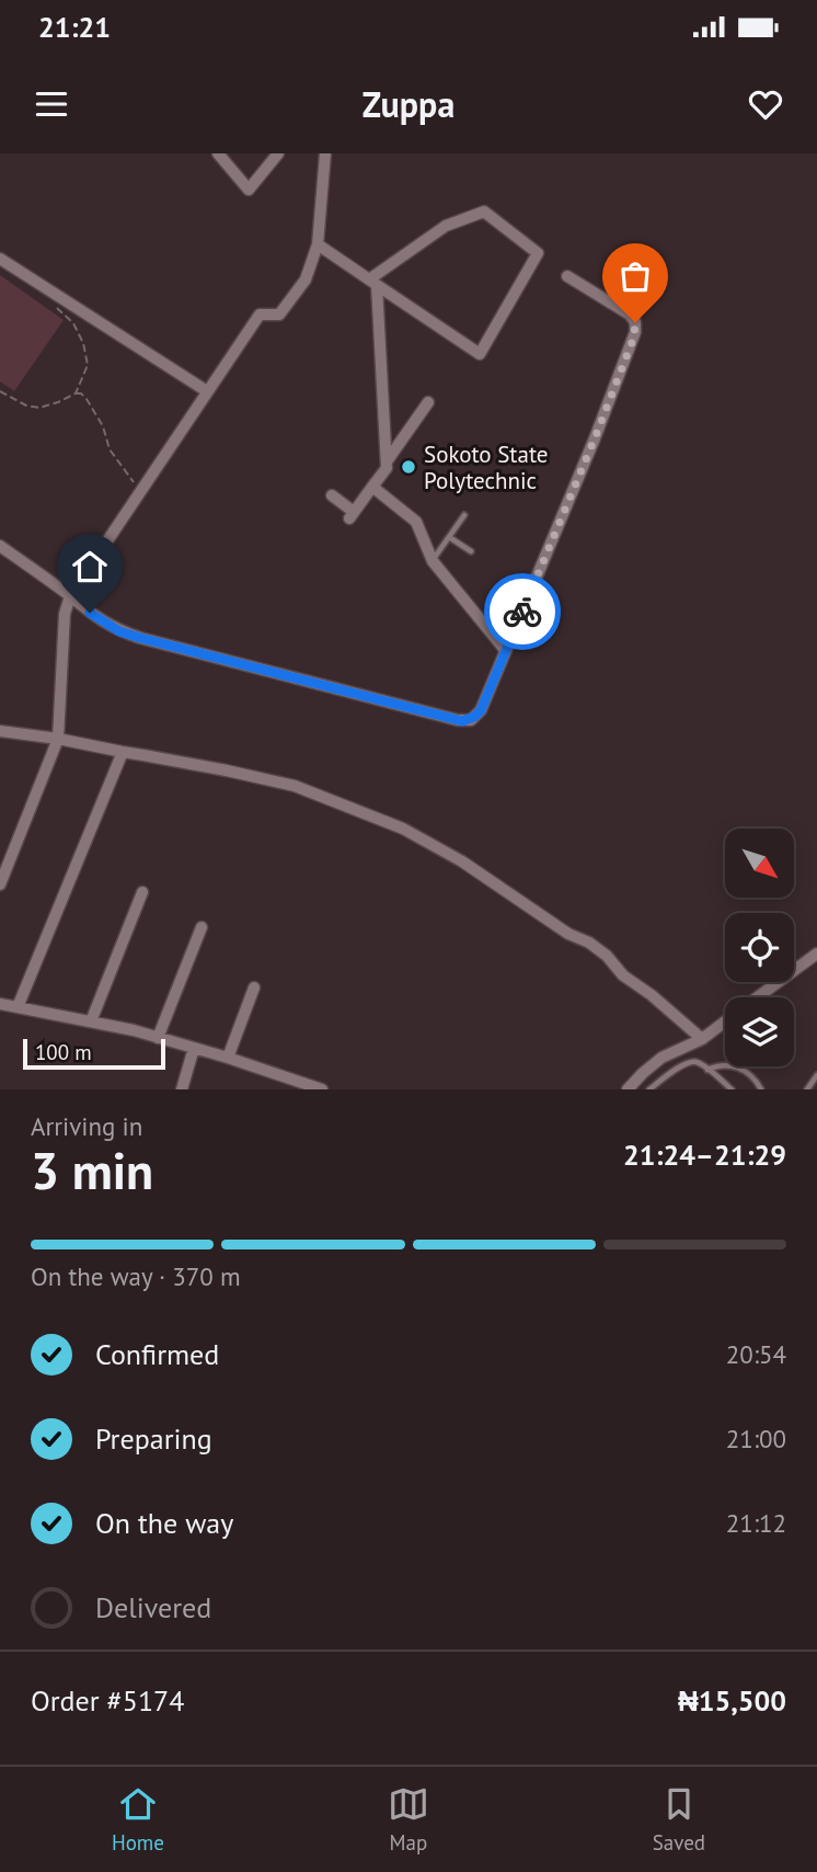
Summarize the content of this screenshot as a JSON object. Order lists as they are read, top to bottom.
{
  "places": ["Sokoto State Polytechnic"],
  "scale_bar": "100 m",
  "north": "bottom right",
  "page": {
    "status": "21:21",
    "header": "Zuppa",
    "scale": "100 m",
    "heading": ["3 min", "Arriving in", "21:24–21:29"],
    "panel": ["Order #5174", "₦15,500"],
    "bar": "On the way · 370 m",
    "list": [
      ["Confirmed", "20:54"],
      ["Preparing", "21:00"],
      ["On the way", "21:12"],
      "Delivered"
    ],
    "tabs": ["Home", "Map", "Saved"]
  }
}
